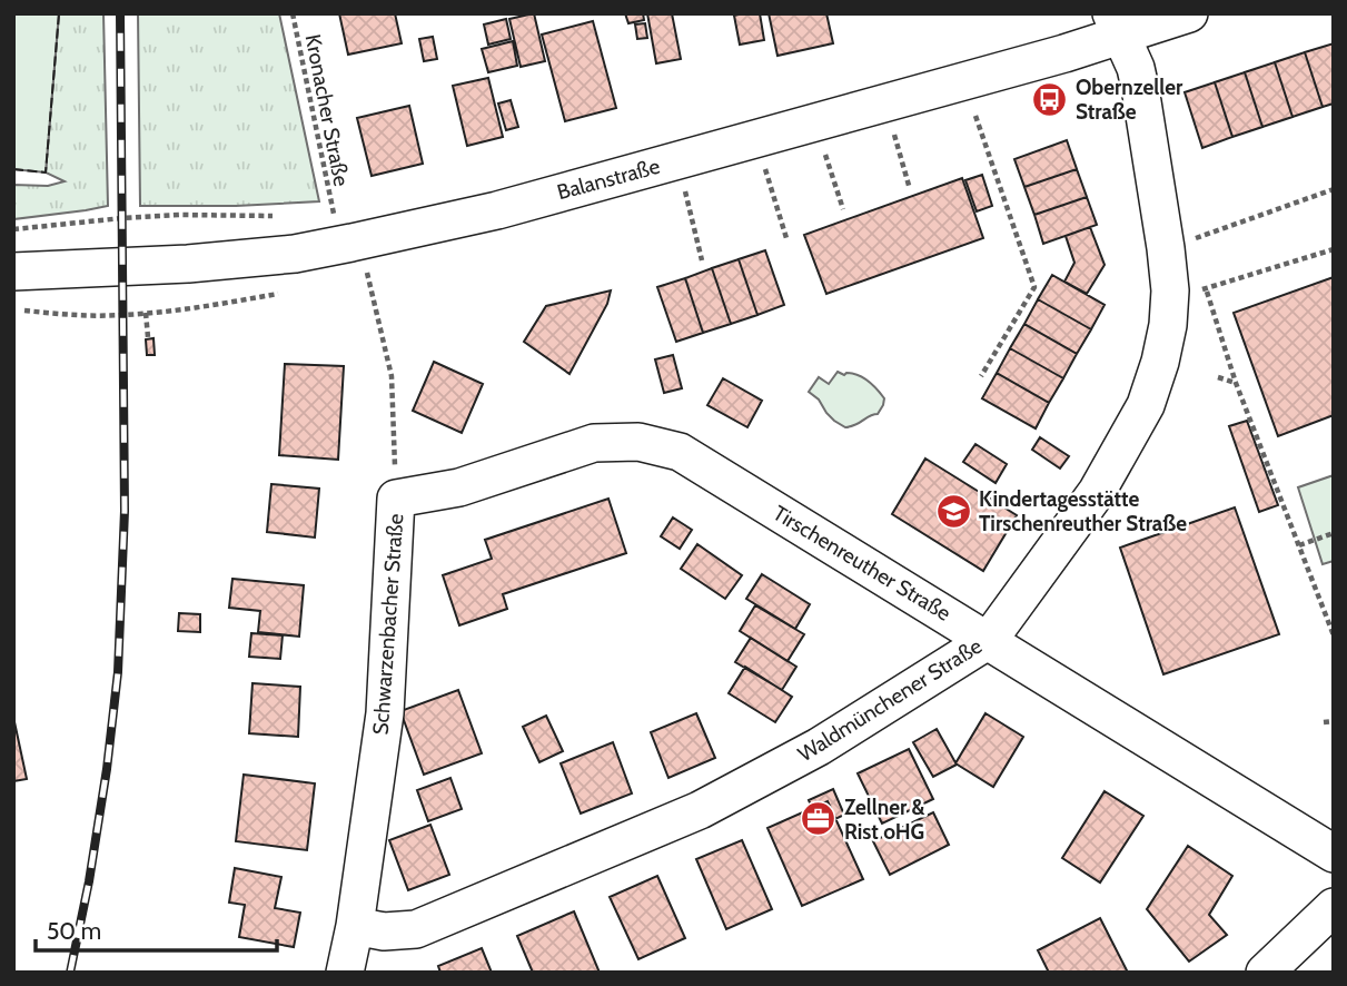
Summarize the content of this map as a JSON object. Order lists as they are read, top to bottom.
{
  "streets": {
    "street": [
      "Balanstraße",
      "Tirschenreuther Straße",
      "Schwarzenbacher Straße",
      "Waldmünchener Straße"
    ],
    "path": ["Kronacher Straße"]
  },
  "crossings": [
    ["Balanstraße", "Waldmünchener Straße"],
    ["Tirschenreuther Straße", "Schwarzenbacher Straße"],
    ["Tirschenreuther Straße", "Waldmünchener Straße"],
    ["Schwarzenbacher Straße", "Waldmünchener Straße"]
  ],
  "places": {
    "bus stop": ["Obernzeller Straße"],
    "school or university": ["Kindertagesstätte Tirschenreuther Straße"],
    "office": ["Zellner & Rist oHG"]
  },
  "scale_bar": "50 m"
}
